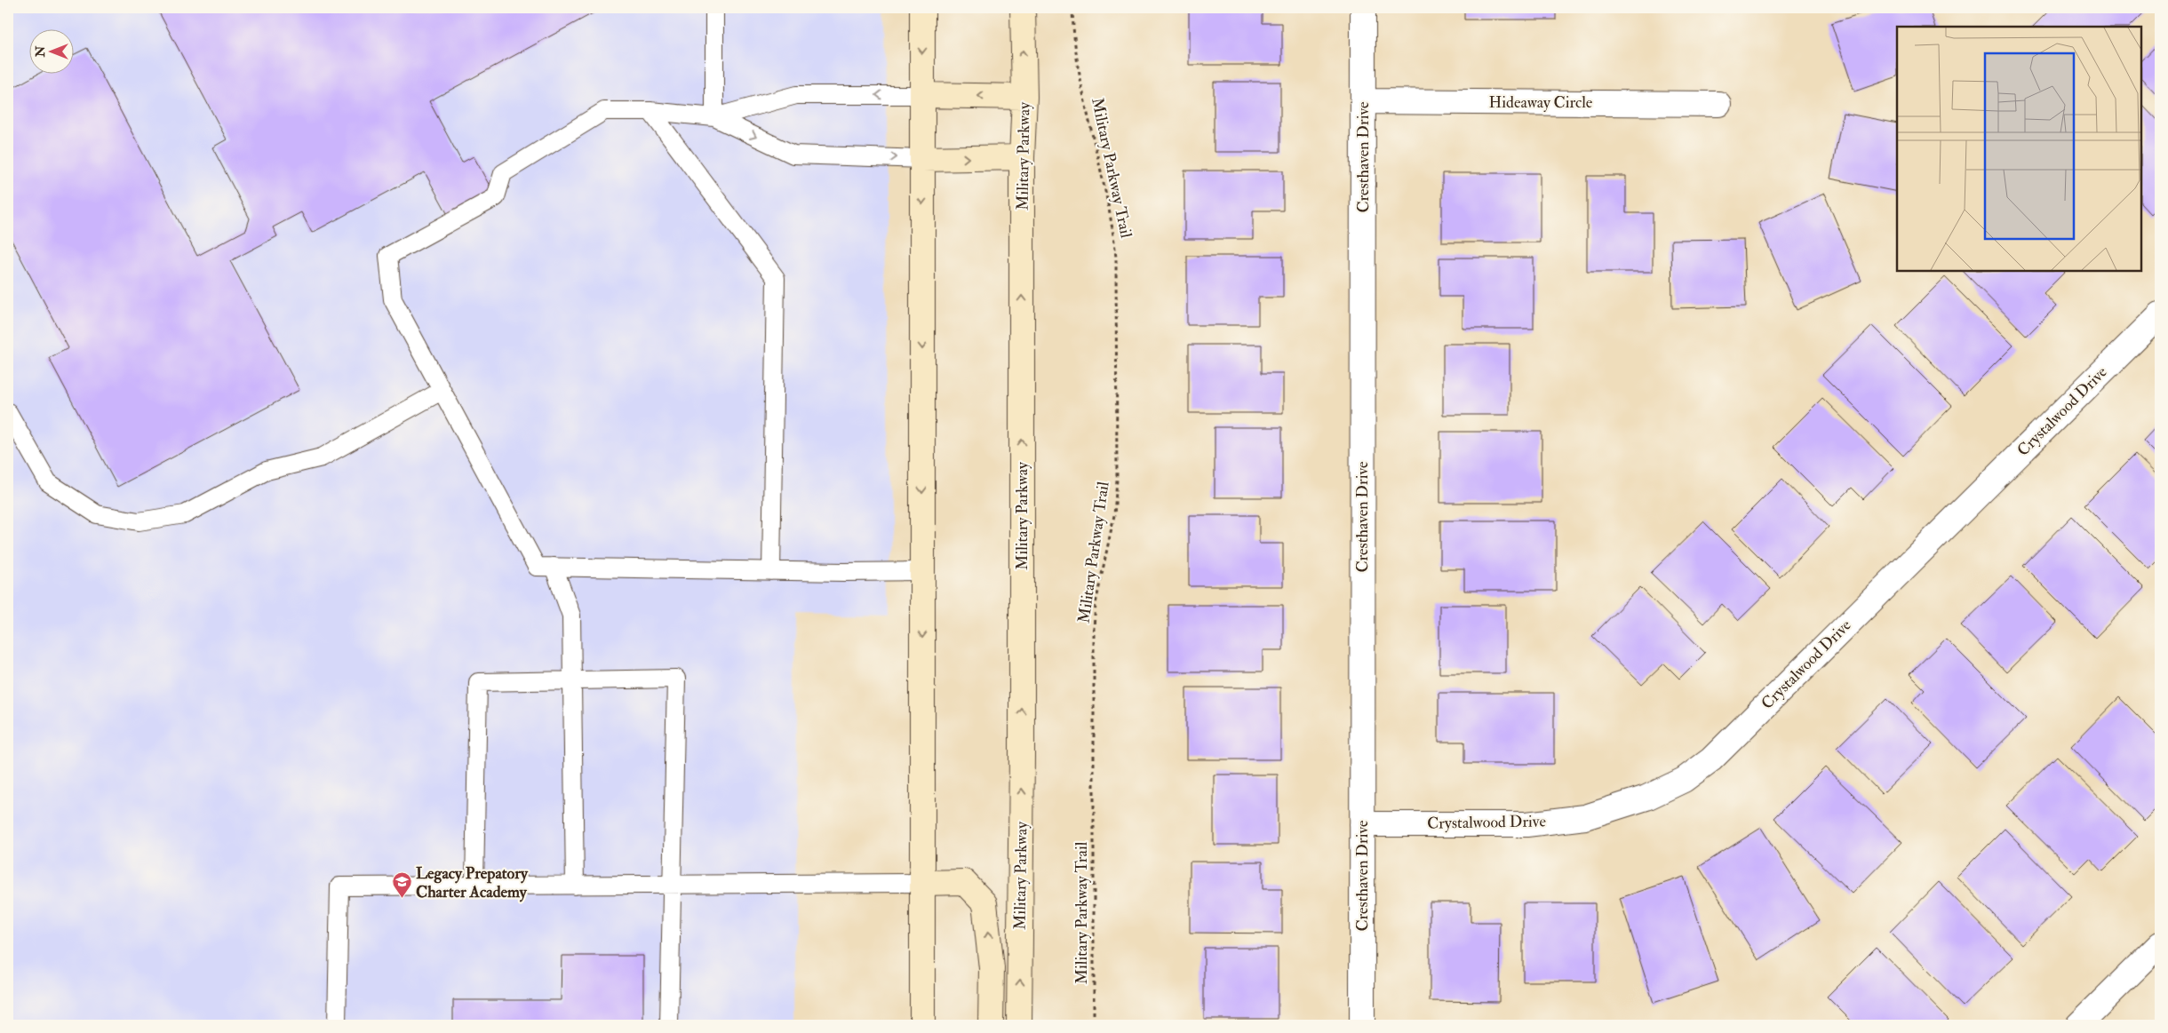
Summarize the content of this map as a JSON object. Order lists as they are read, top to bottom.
{
  "streets": {
    "main road": ["Military Parkway"],
    "street": ["Hideaway Circle", "Cresthaven Drive", "Crystalwood Drive"],
    "path": ["Military Parkway Trail"]
  },
  "crossings": [
    ["Hideaway Circle", "Cresthaven Drive"],
    ["Cresthaven Drive", "Crystalwood Drive"]
  ],
  "places": {
    "school or university": ["Legacy Prepatory Charter Academy"]
  },
  "north": "left"
}
